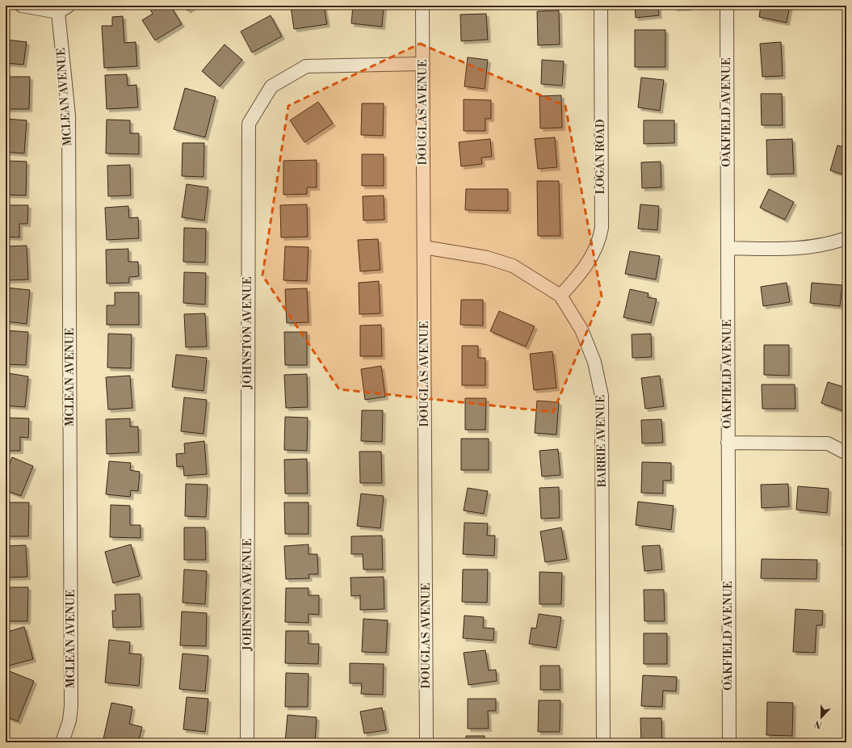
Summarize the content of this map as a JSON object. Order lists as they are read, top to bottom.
{
  "streets": {
    "street": [
      "MCLEAN AVENUE",
      "DOUGLAS AVENUE",
      "OAKFIELD AVENUE",
      "LOGAN ROAD",
      "JOHNSTON AVENUE",
      "BARRIE AVENUE"
    ]
  },
  "crossings": [
    ["DOUGLAS AVENUE", "JOHNSTON AVENUE"],
    ["DOUGLAS AVENUE", "BARRIE AVENUE"],
    ["LOGAN ROAD", "BARRIE AVENUE"]
  ],
  "north": "bottom"
}
